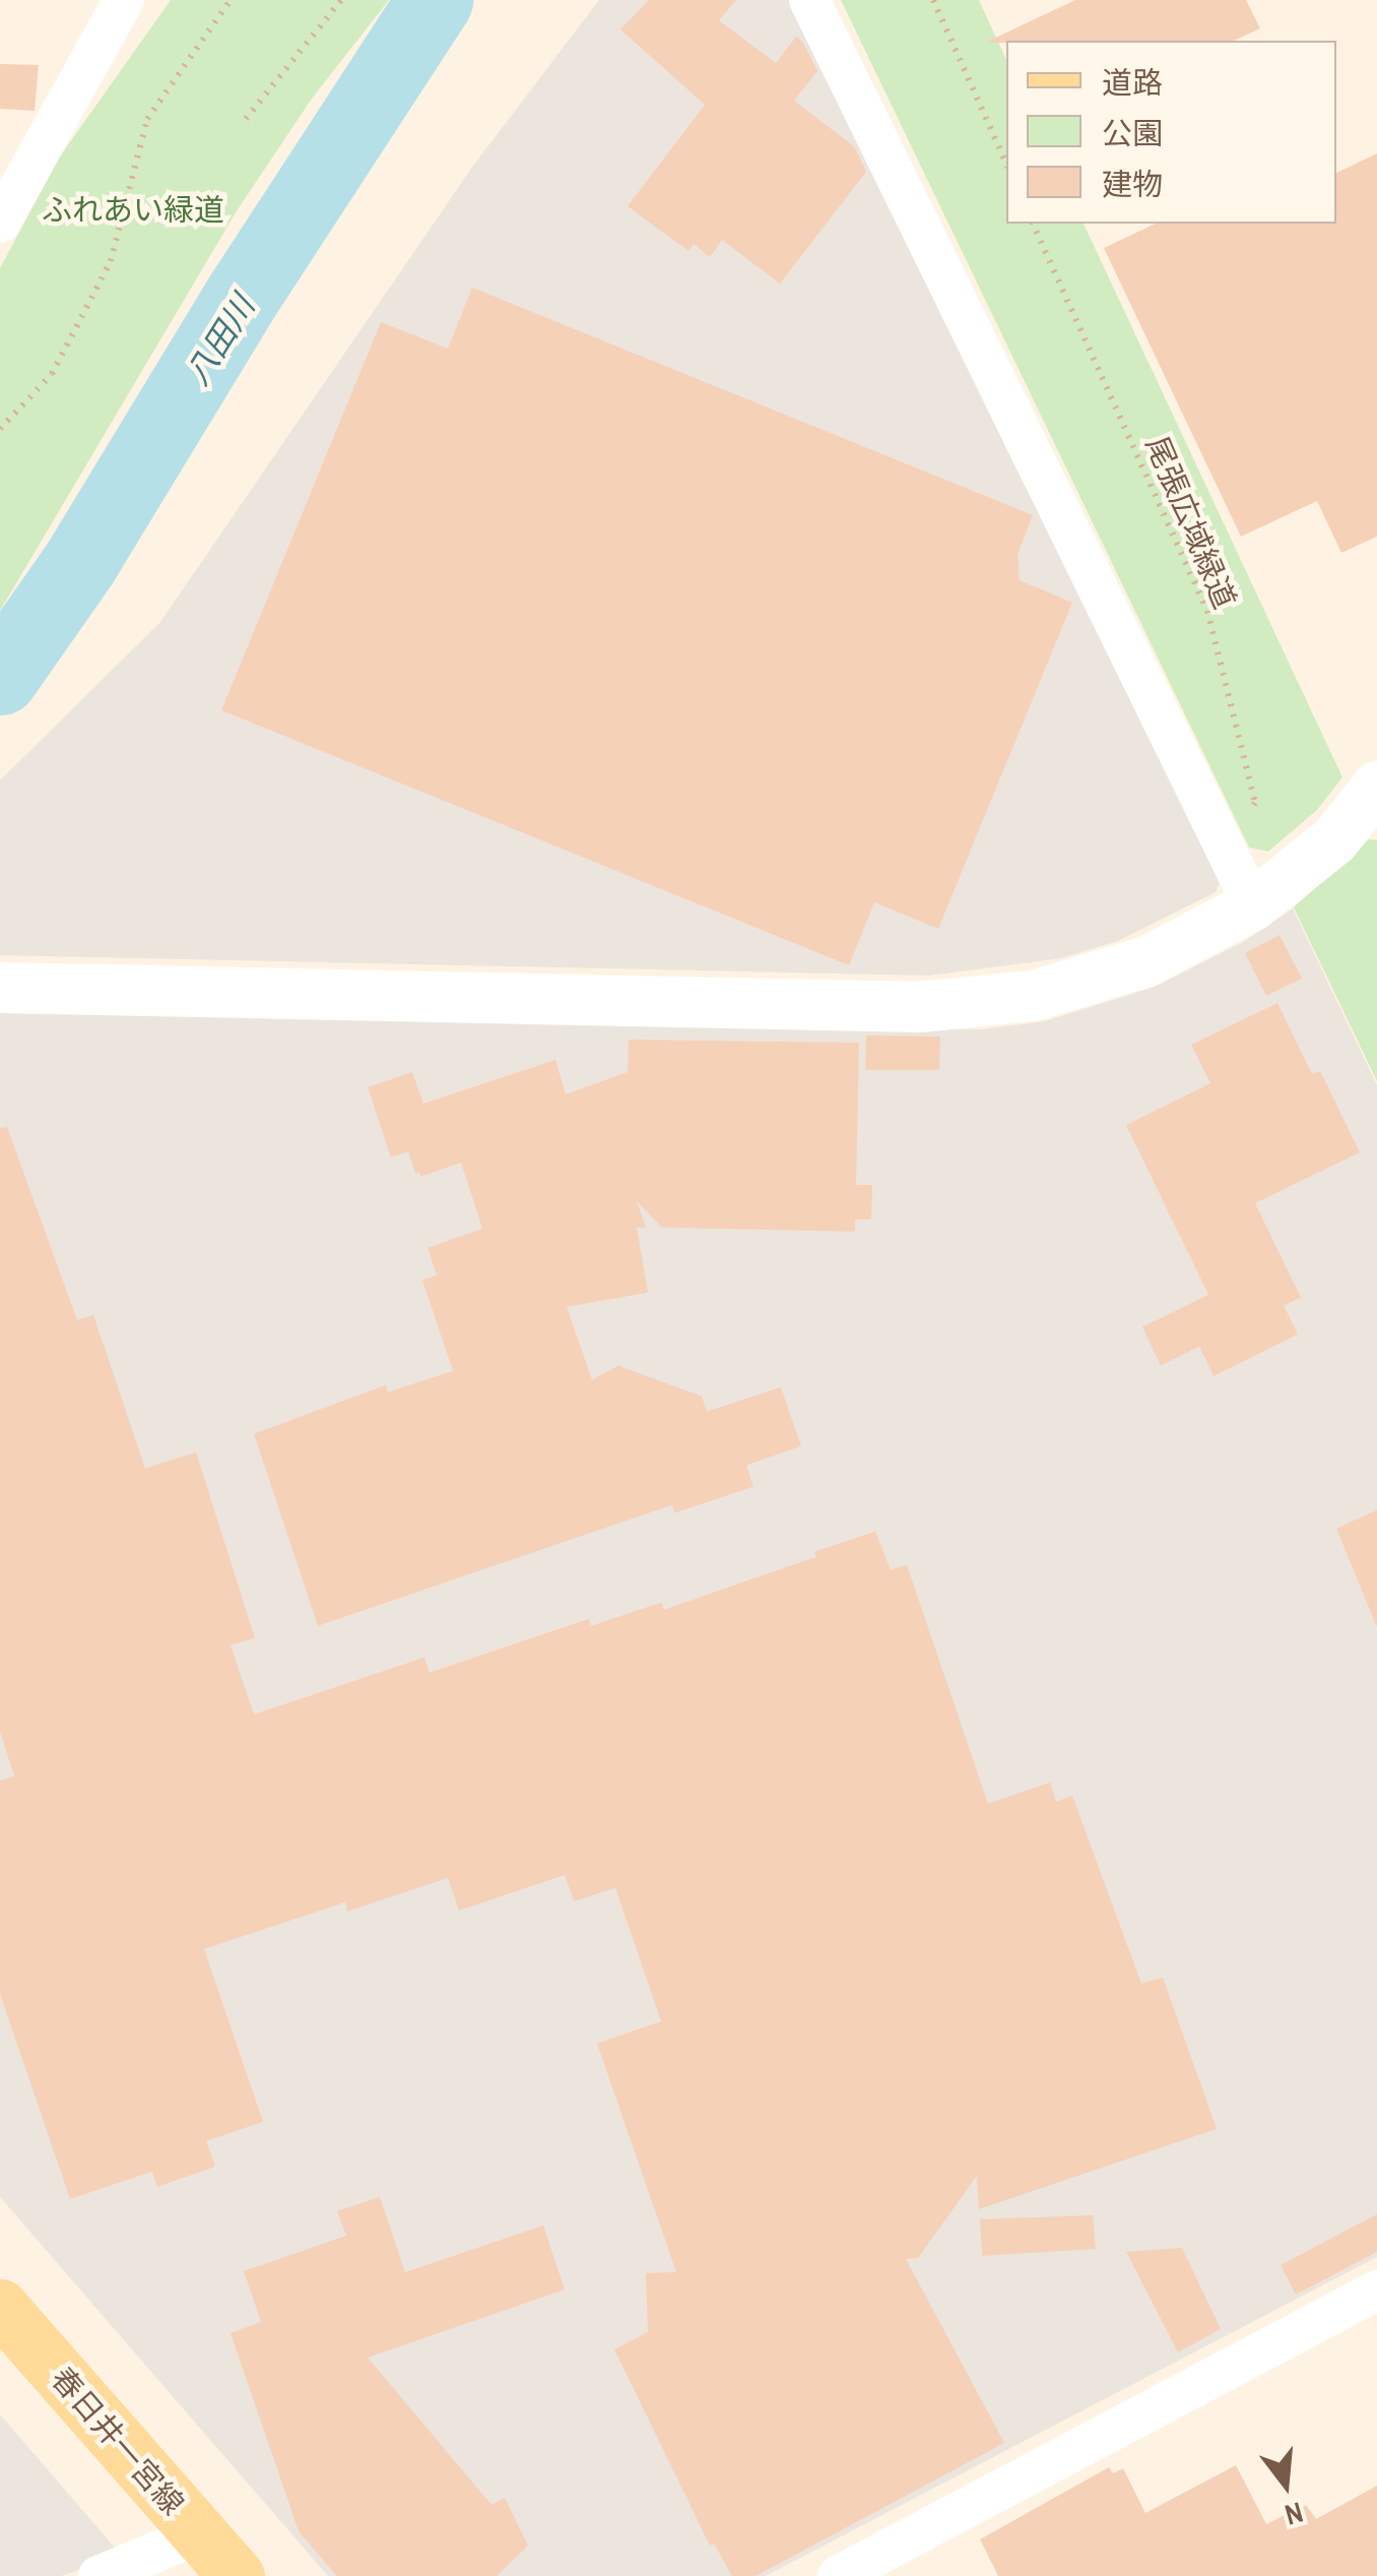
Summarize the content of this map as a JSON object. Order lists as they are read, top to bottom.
{
  "streets": {
    "main road": ["春日井一宮線"],
    "path": ["尾張広域緑道"]
  },
  "water": ["八田川"],
  "parks": ["ふれあい緑道"],
  "legend": ["道路", "公園", "建物"],
  "north": "bottom"
}
